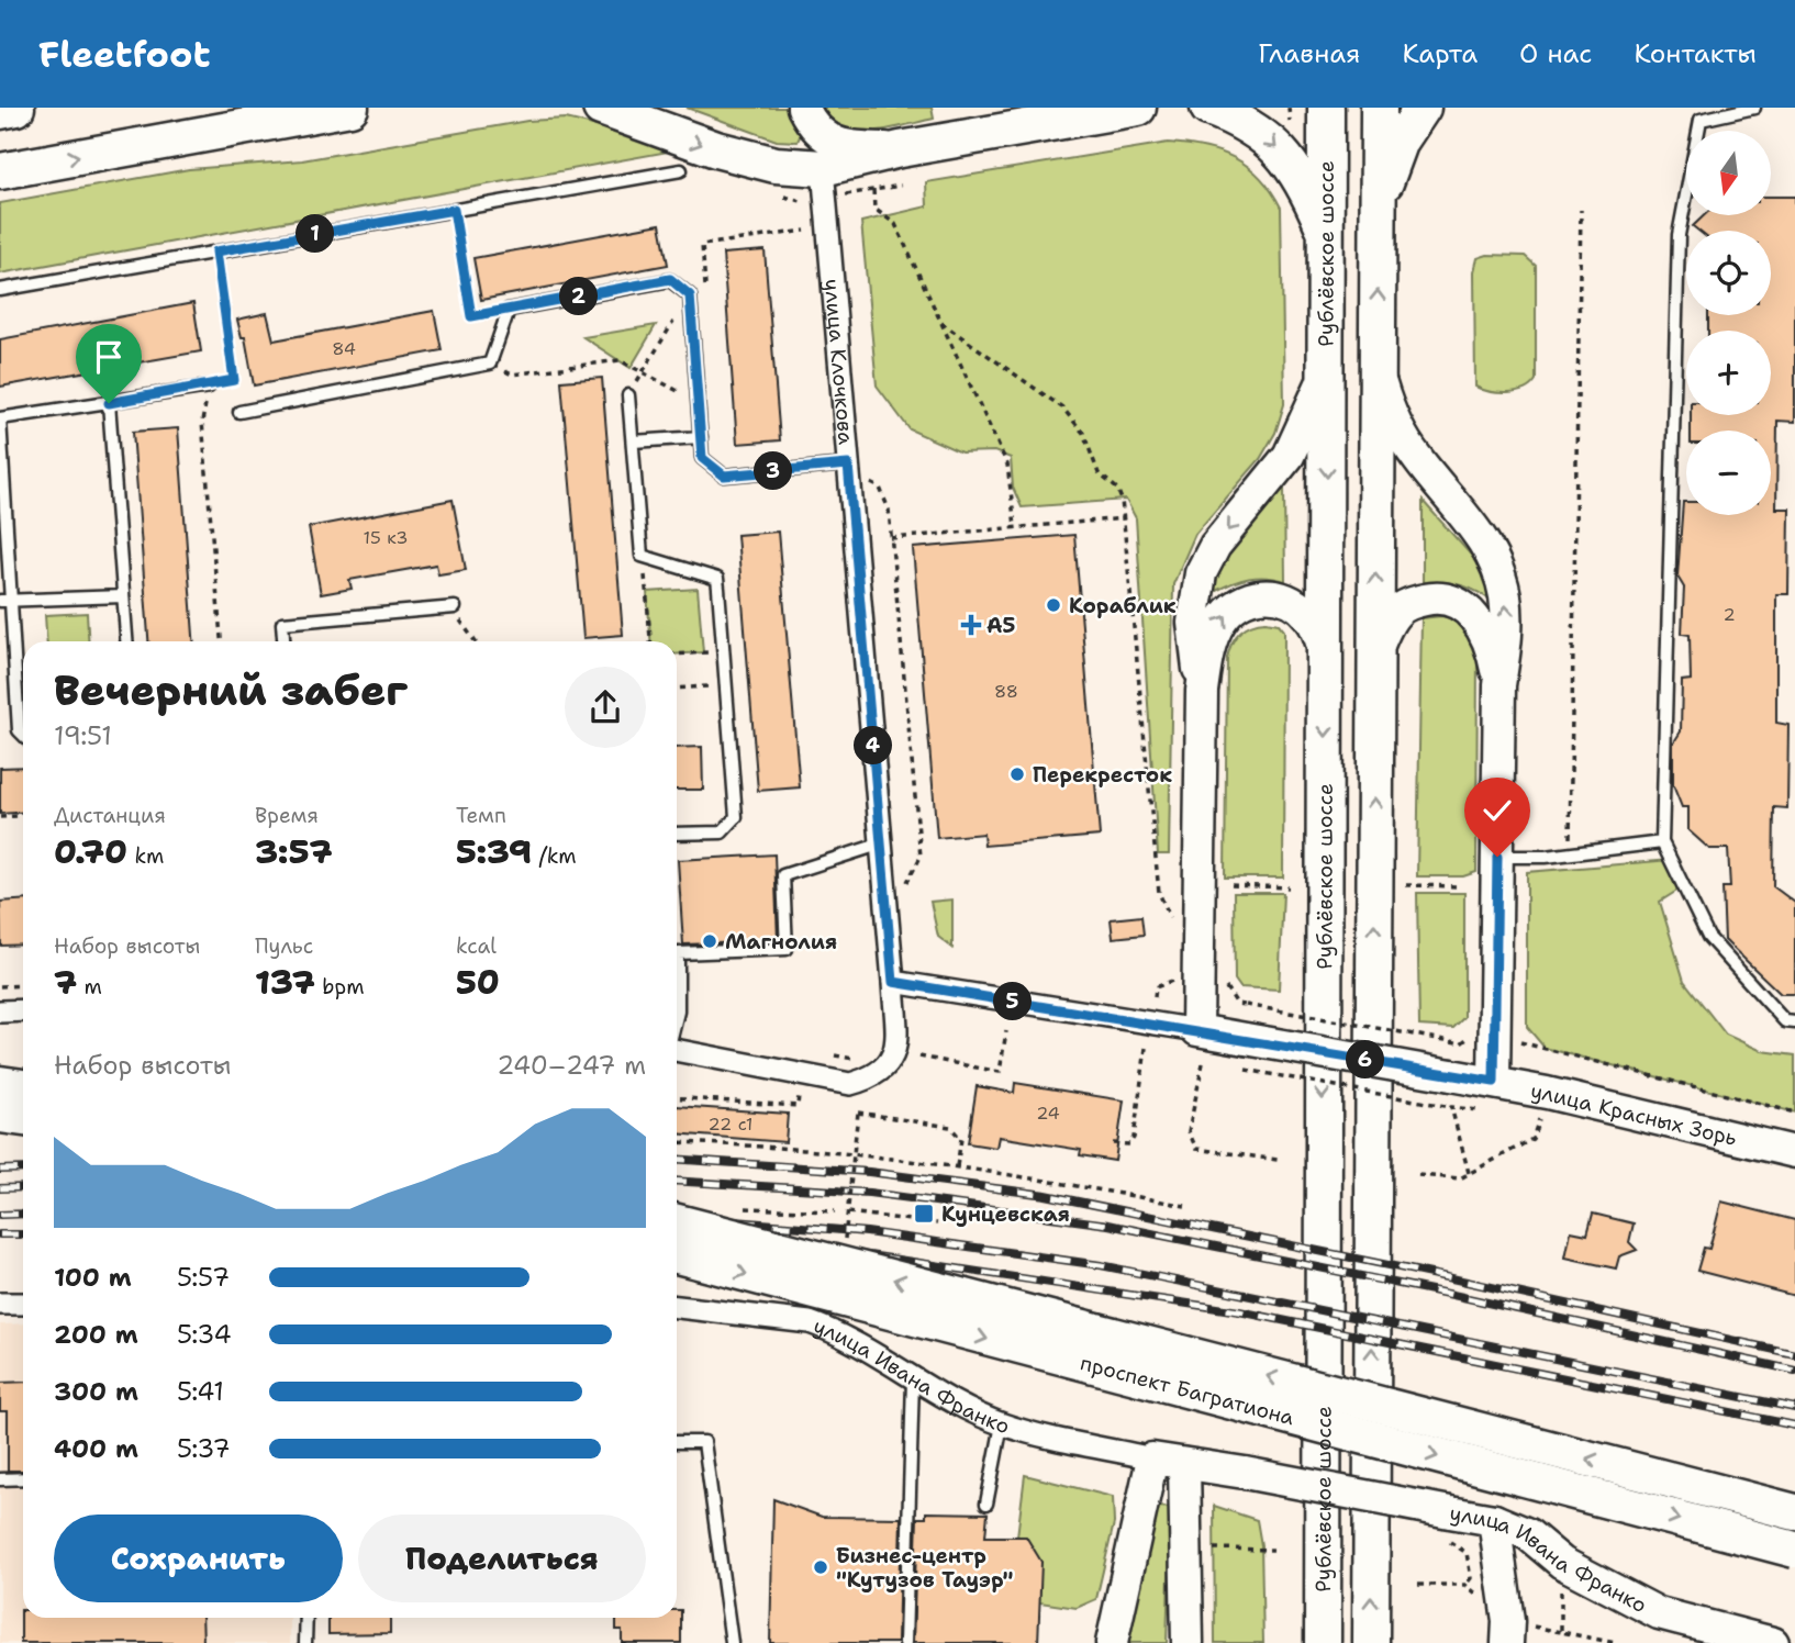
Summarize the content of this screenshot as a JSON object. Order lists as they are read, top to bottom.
{
  "streets": {
    "main road": ["Рублёвское шоссе", "проспект Багратиона"],
    "street": ["улица Клочкова", "улица Красных Зорь", "улица Ивана Франко"]
  },
  "places": {
    "other": [
      "Кораблик",
      "Перекресток",
      "Магнолия",
      "Бизнес-центр \"Кутузов Тауэр\""
    ],
    "health": ["А5"],
    "transit": ["Кунцевская"]
  },
  "house_numbers": [
    "84",
    "15 к3",
    "2",
    "88",
    "24",
    "22 с1"
  ],
  "north": "bottom",
  "page": {
    "header": "Fleetfoot",
    "nav": [
      "Главная",
      "Карта",
      "О нас",
      "Контакты"
    ],
    "map_buttons": ["+", "−"],
    "pins": [
      "1",
      "2",
      "3",
      "4",
      "5",
      "6"
    ],
    "heading": ["Вечерний забег", "19:51"],
    "stats": [
      ["Дистанция", "0.70 km"],
      ["Время", "3:57"],
      ["Темп", "5:39 /km"],
      ["Набор высоты", "7 m"],
      ["Пульс", "137 bpm"],
      ["kcal", "50"]
    ],
    "chart": ["Набор высоты", "240–247 m"],
    "list": [
      {
        "name": "100 m",
        "note": "5:57"
      },
      {
        "name": "200 m",
        "note": "5:34"
      },
      {
        "name": "300 m",
        "note": "5:41"
      },
      {
        "name": "400 m",
        "note": "5:37"
      }
    ],
    "buttons": ["Сохранить", "Поделиться"]
  }
}
